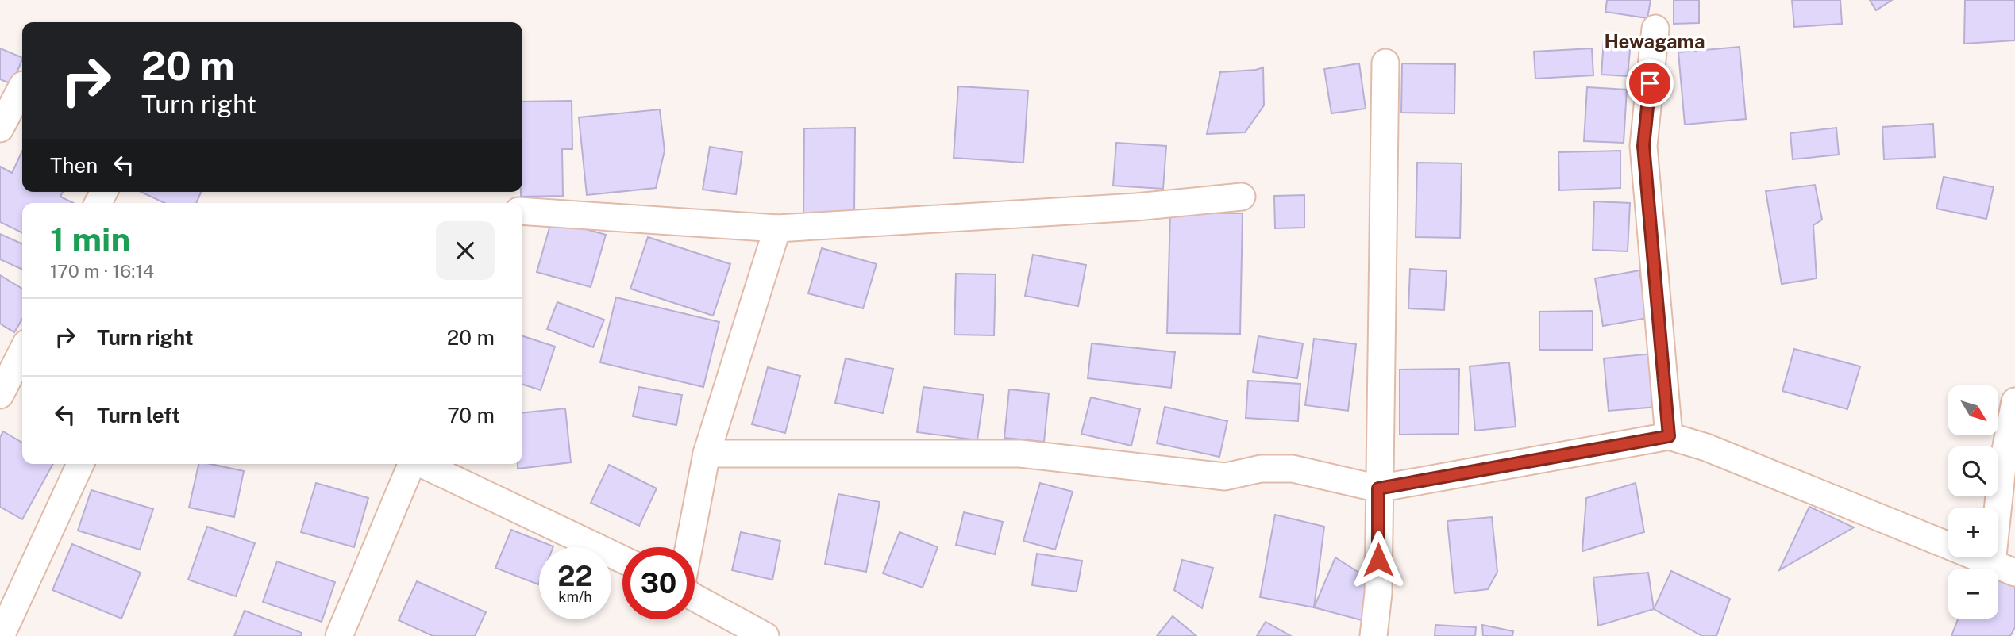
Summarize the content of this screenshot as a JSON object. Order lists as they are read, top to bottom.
{
  "districts": ["Hewagama"],
  "north": "bottom right",
  "page": {
    "turn": ["20 m", "Turn right"],
    "then": "Then",
    "heading": ["1 min", "170 m · 16:14"],
    "list": [
      {
        "name": "Turn right",
        "value": "20 m"
      },
      {
        "name": "Turn left",
        "value": "70 m"
      }
    ],
    "map_buttons": ["+", "−"],
    "speed": "22 km/h",
    "limit": "30"
  }
}
